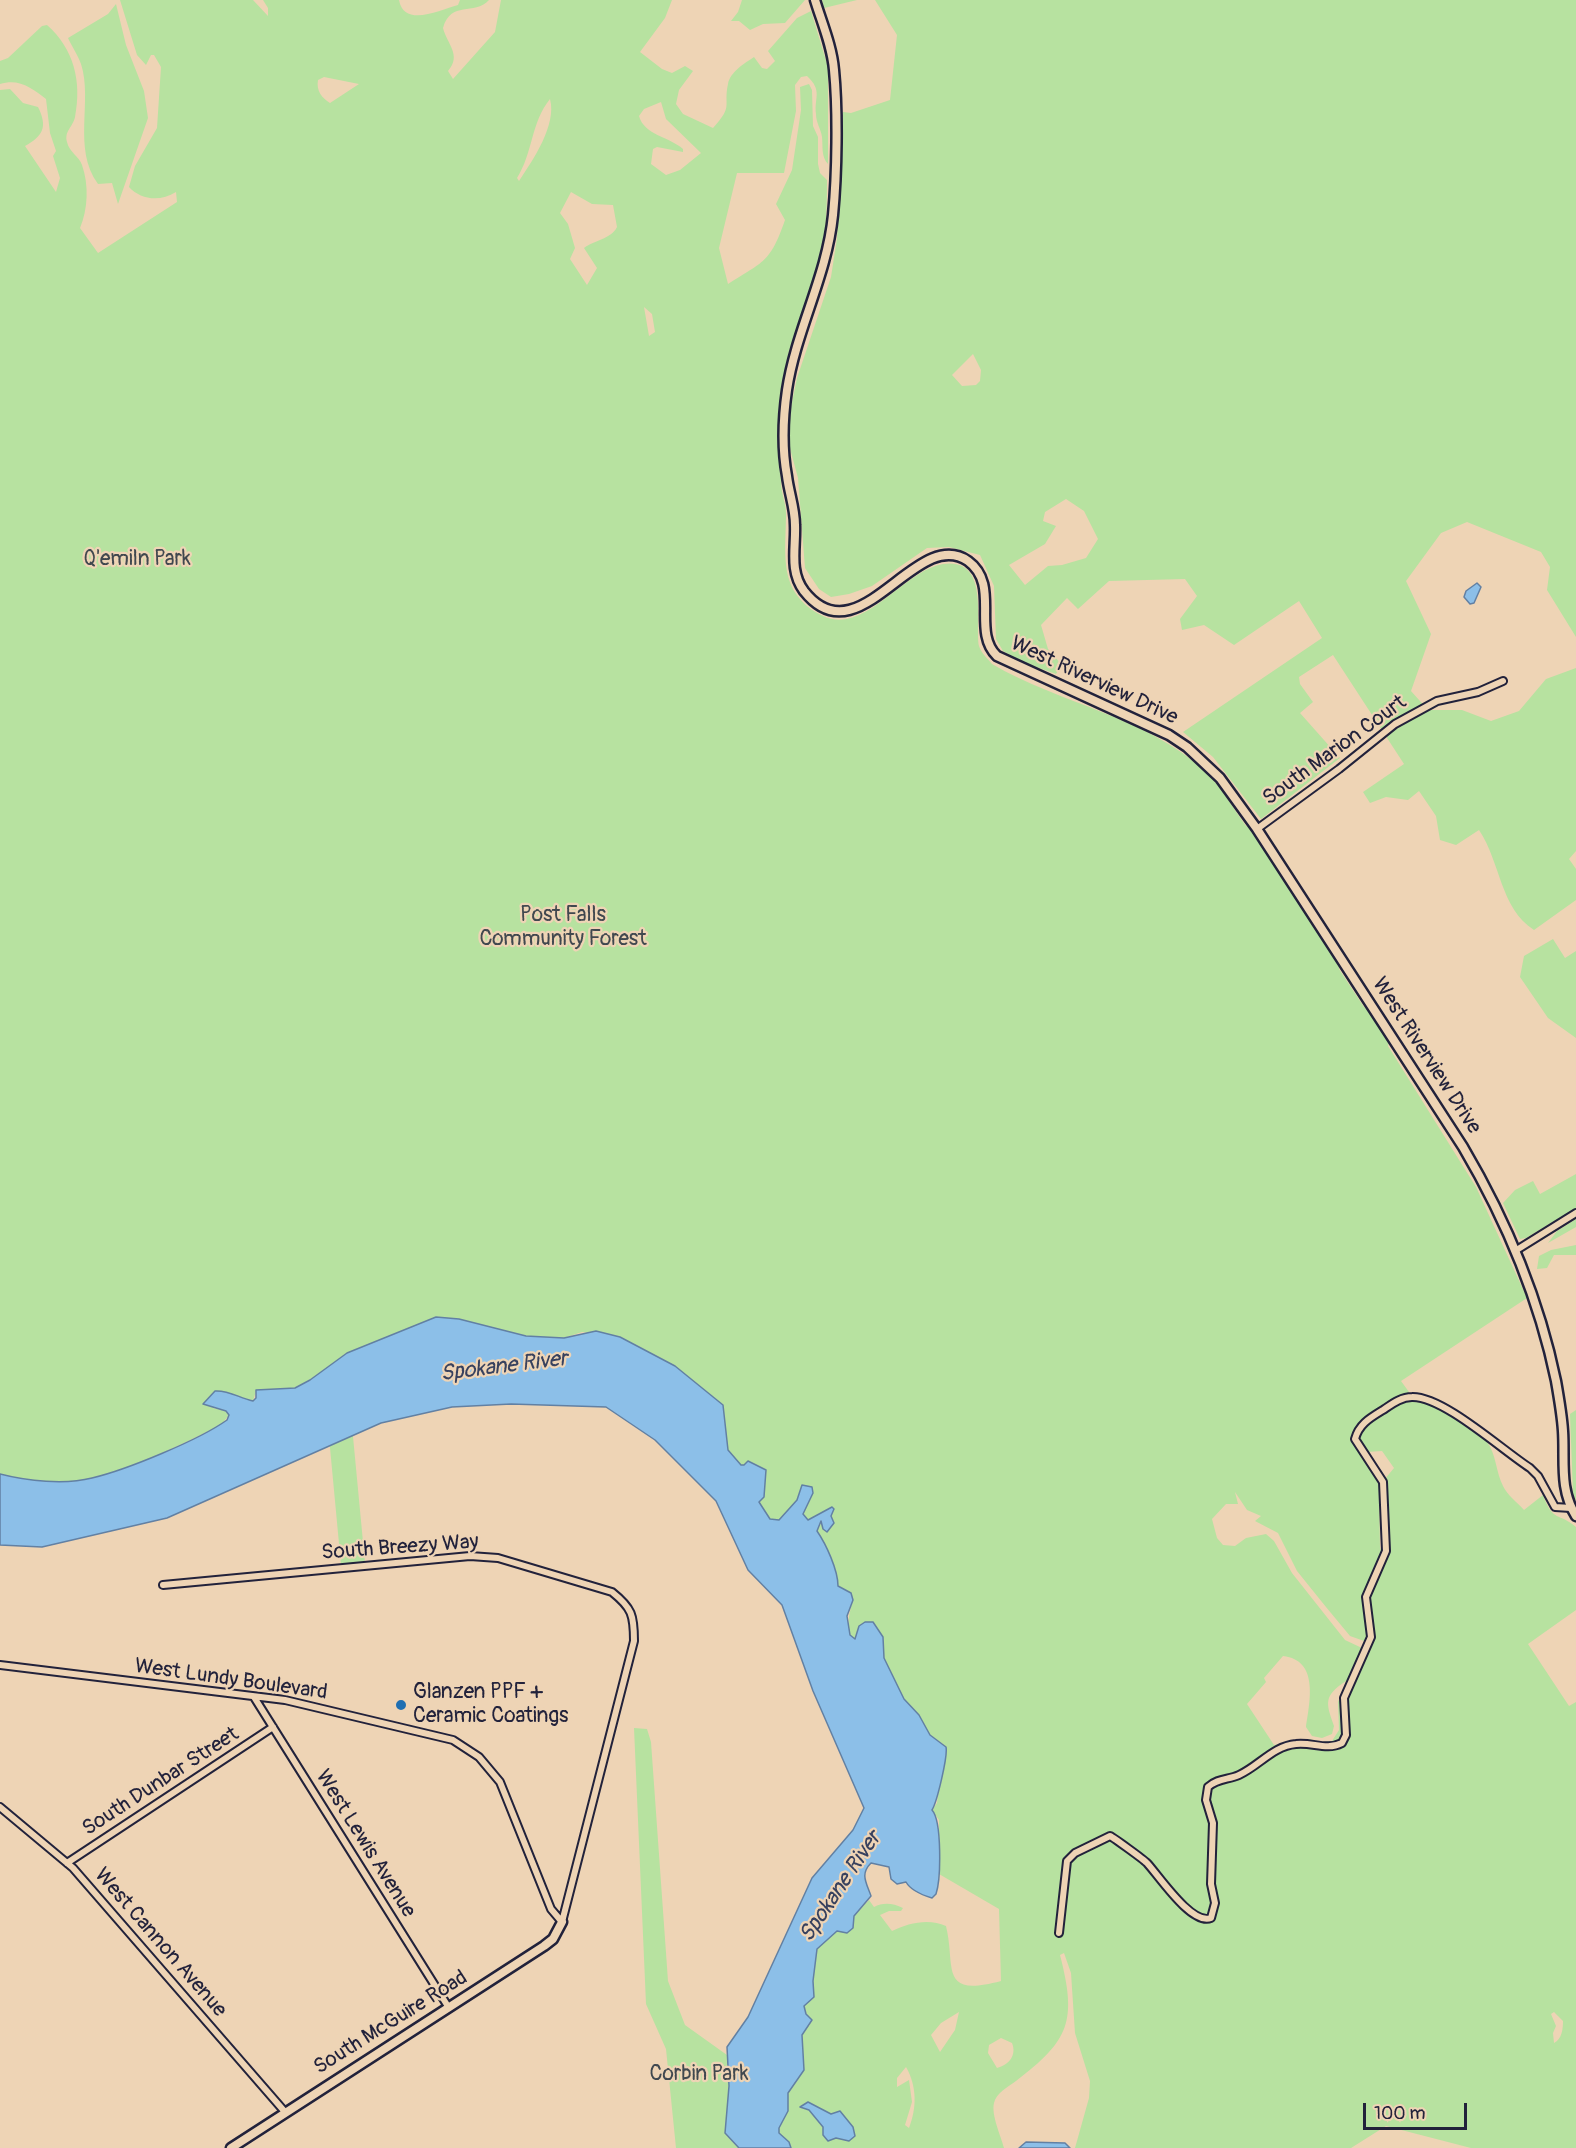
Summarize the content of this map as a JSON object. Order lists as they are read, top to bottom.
{
  "streets": {
    "street": [
      "West Riverview Drive",
      "South Marion Court",
      "South Breezy Way",
      "West Lundy Boulevard",
      "South Dunbar Street",
      "West Lewis Avenue",
      "West Cannon Avenue",
      "South McGuire Road"
    ]
  },
  "crossings": [
    ["West Riverview Drive", "South Marion Court"],
    ["South Breezy Way", "West Lundy Boulevard"],
    ["South Breezy Way", "South McGuire Road"],
    ["West Lundy Boulevard", "West Lewis Avenue"],
    ["West Lundy Boulevard", "South McGuire Road"],
    ["South Dunbar Street", "West Lewis Avenue"],
    ["South Dunbar Street", "West Cannon Avenue"],
    ["West Lewis Avenue", "South McGuire Road"],
    ["West Cannon Avenue", "South McGuire Road"]
  ],
  "water": ["Spokane River"],
  "parks": ["Q'emiln Park", "Post Falls Community Forest", "Corbin Park"],
  "places": ["Glanzen PPF + Ceramic Coatings"],
  "scale_bar": "100 m"
}
